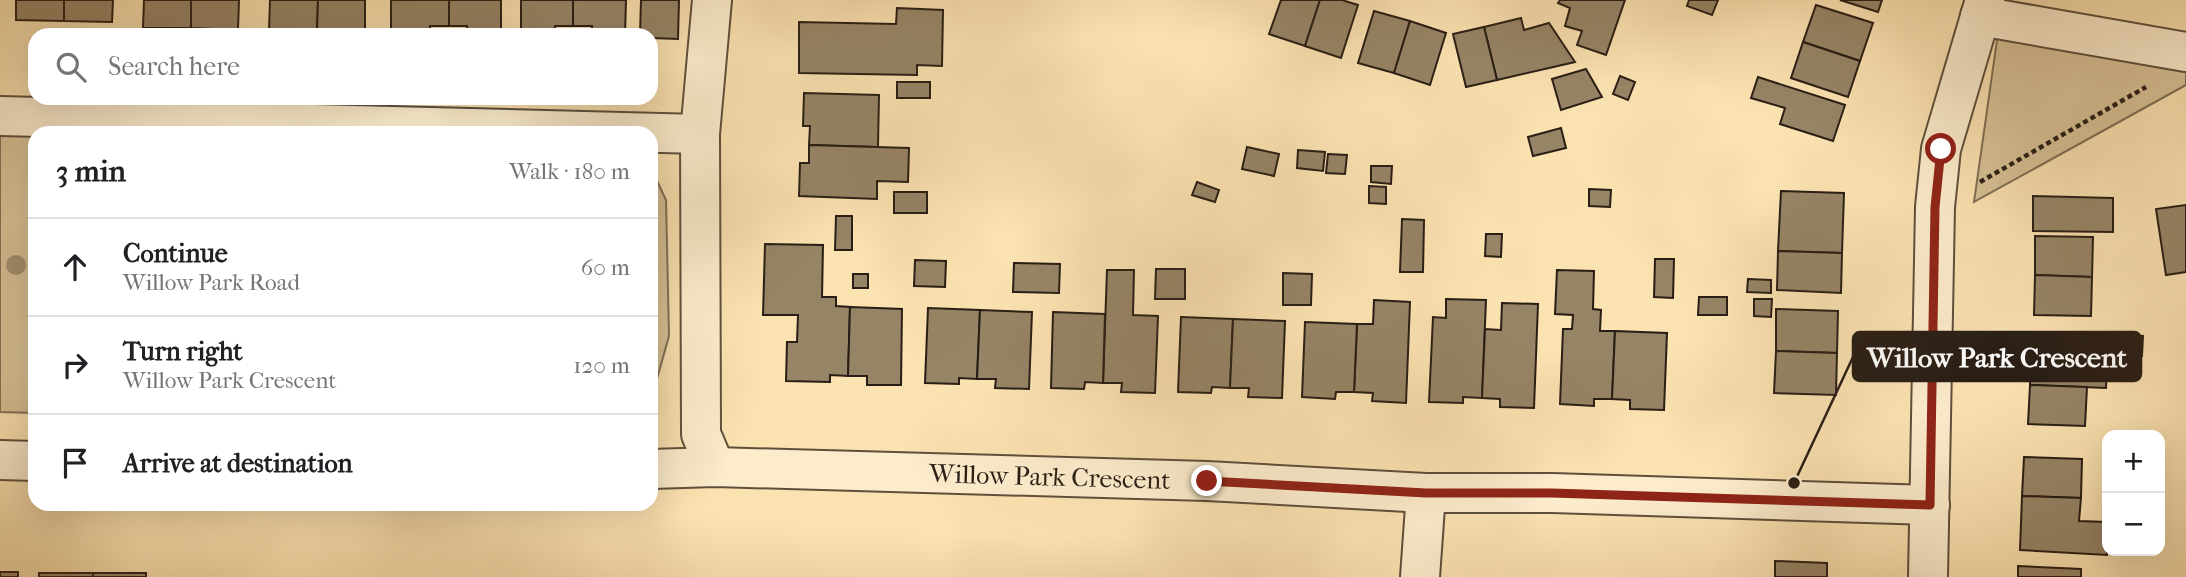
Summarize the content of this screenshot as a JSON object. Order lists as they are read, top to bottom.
{
  "streets": {
    "street": ["Willow Park Crescent"]
  },
  "places": ["Willow Park Crescent"],
  "page": {
    "search": "Search here",
    "heading": ["3 min", "Walk · 180 m"],
    "list": [
      ["Continue", "Willow Park Road", "60 m"],
      ["Turn right", "Willow Park Crescent", "120 m"],
      "Arrive at destination"
    ],
    "map_buttons": ["+", "−"]
  }
}
